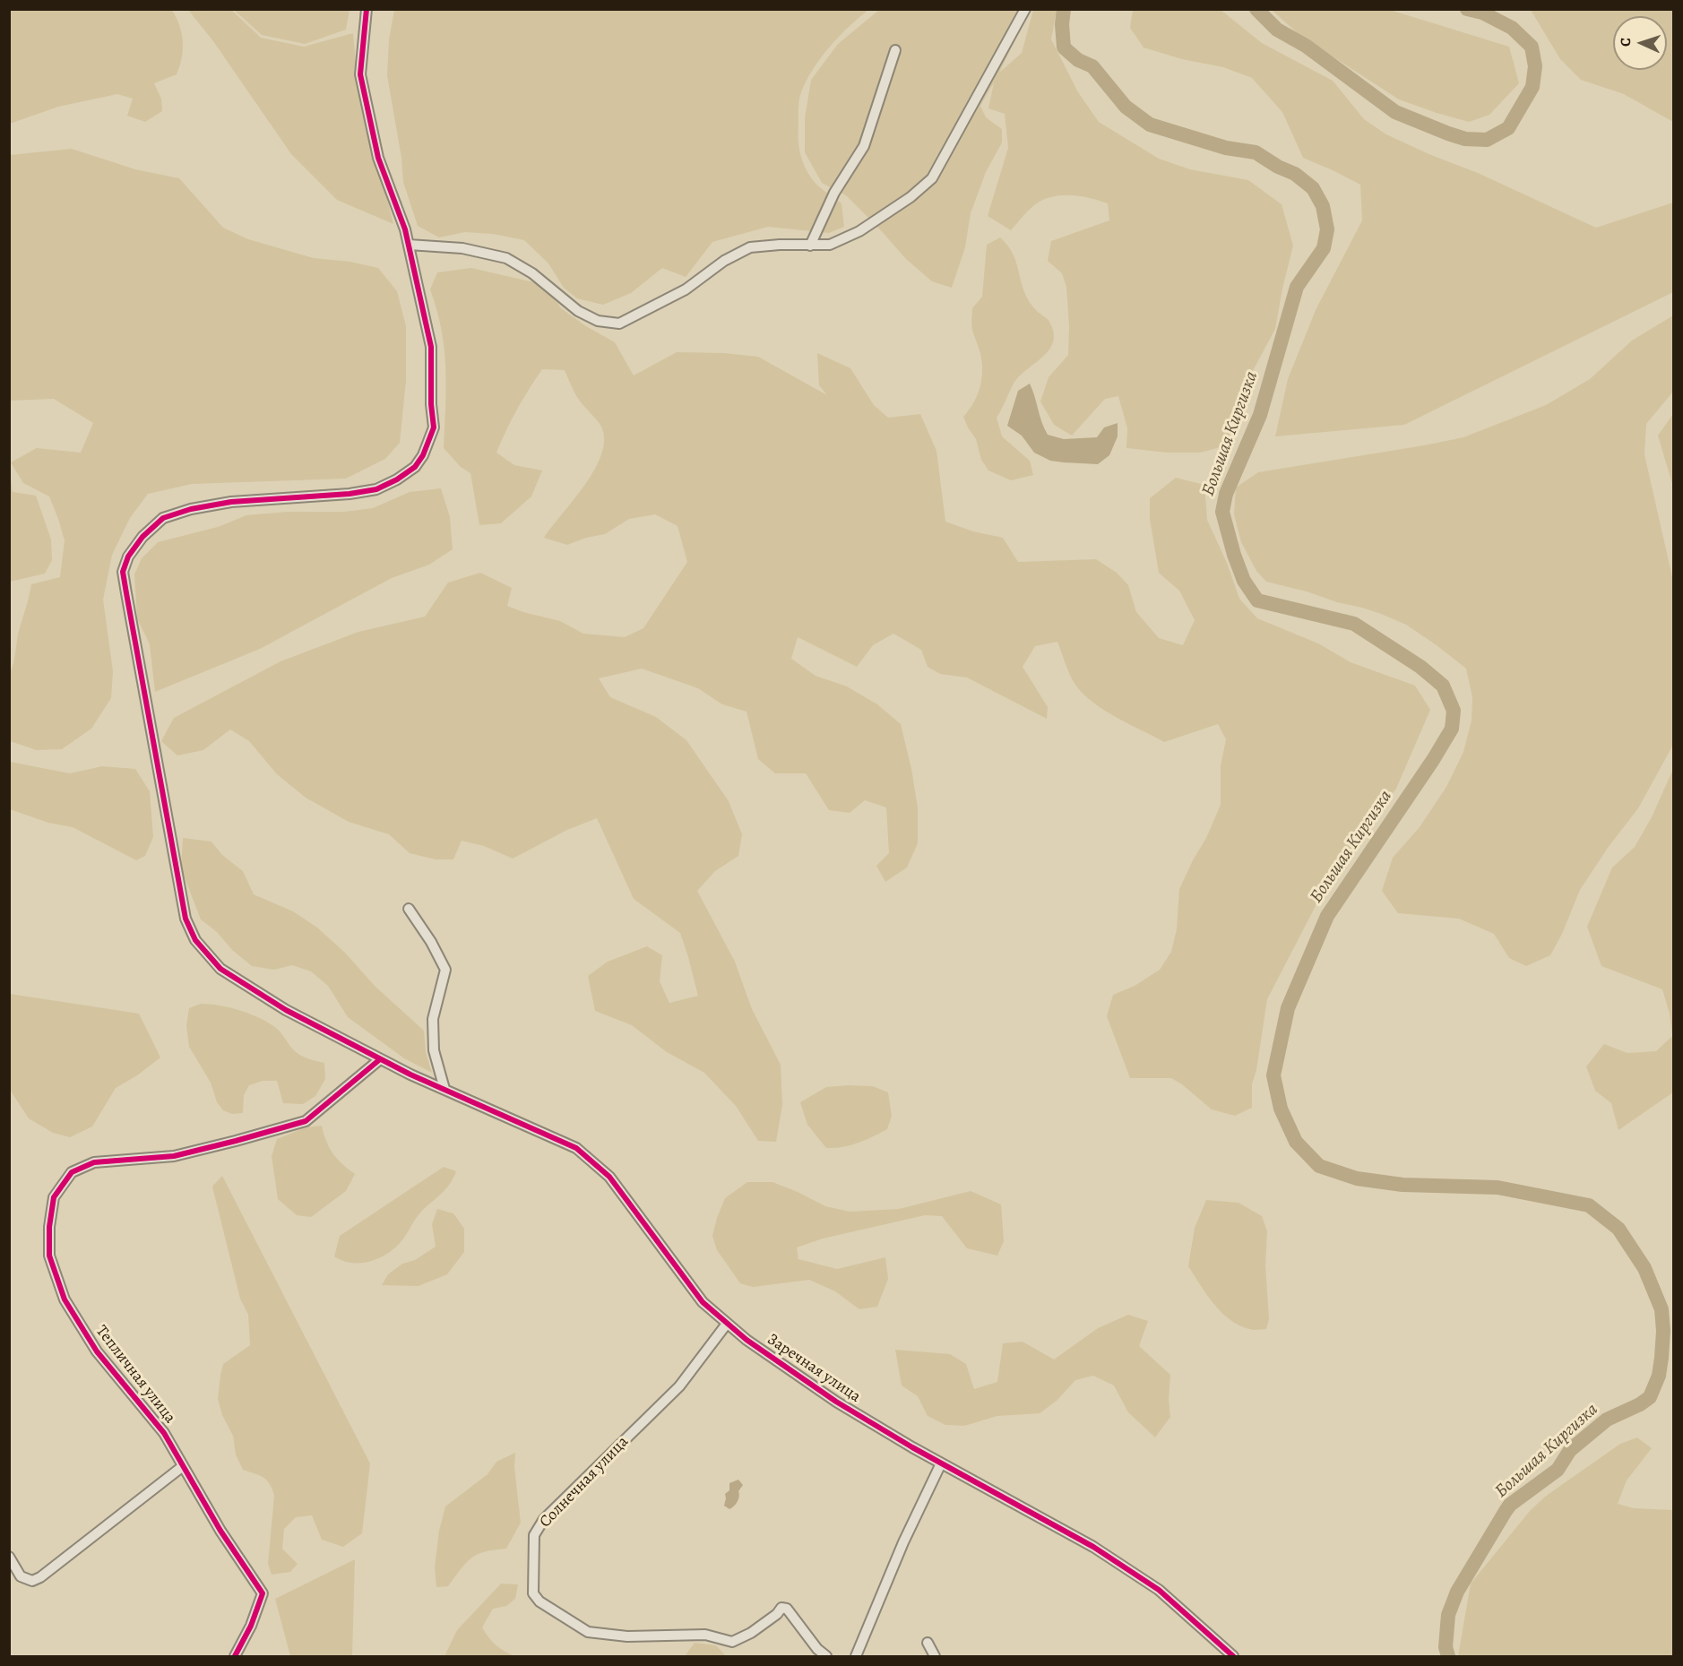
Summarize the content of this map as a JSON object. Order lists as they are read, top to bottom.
{
  "streets": {
    "street": ["Заречная улица", "Тепличная улица", "Солнечная улица"]
  },
  "crossings": [
    ["Заречная улица", "Тепличная улица"],
    ["Заречная улица", "Солнечная улица"]
  ],
  "water": ["Большая Киргизка"],
  "north": "left"
}
